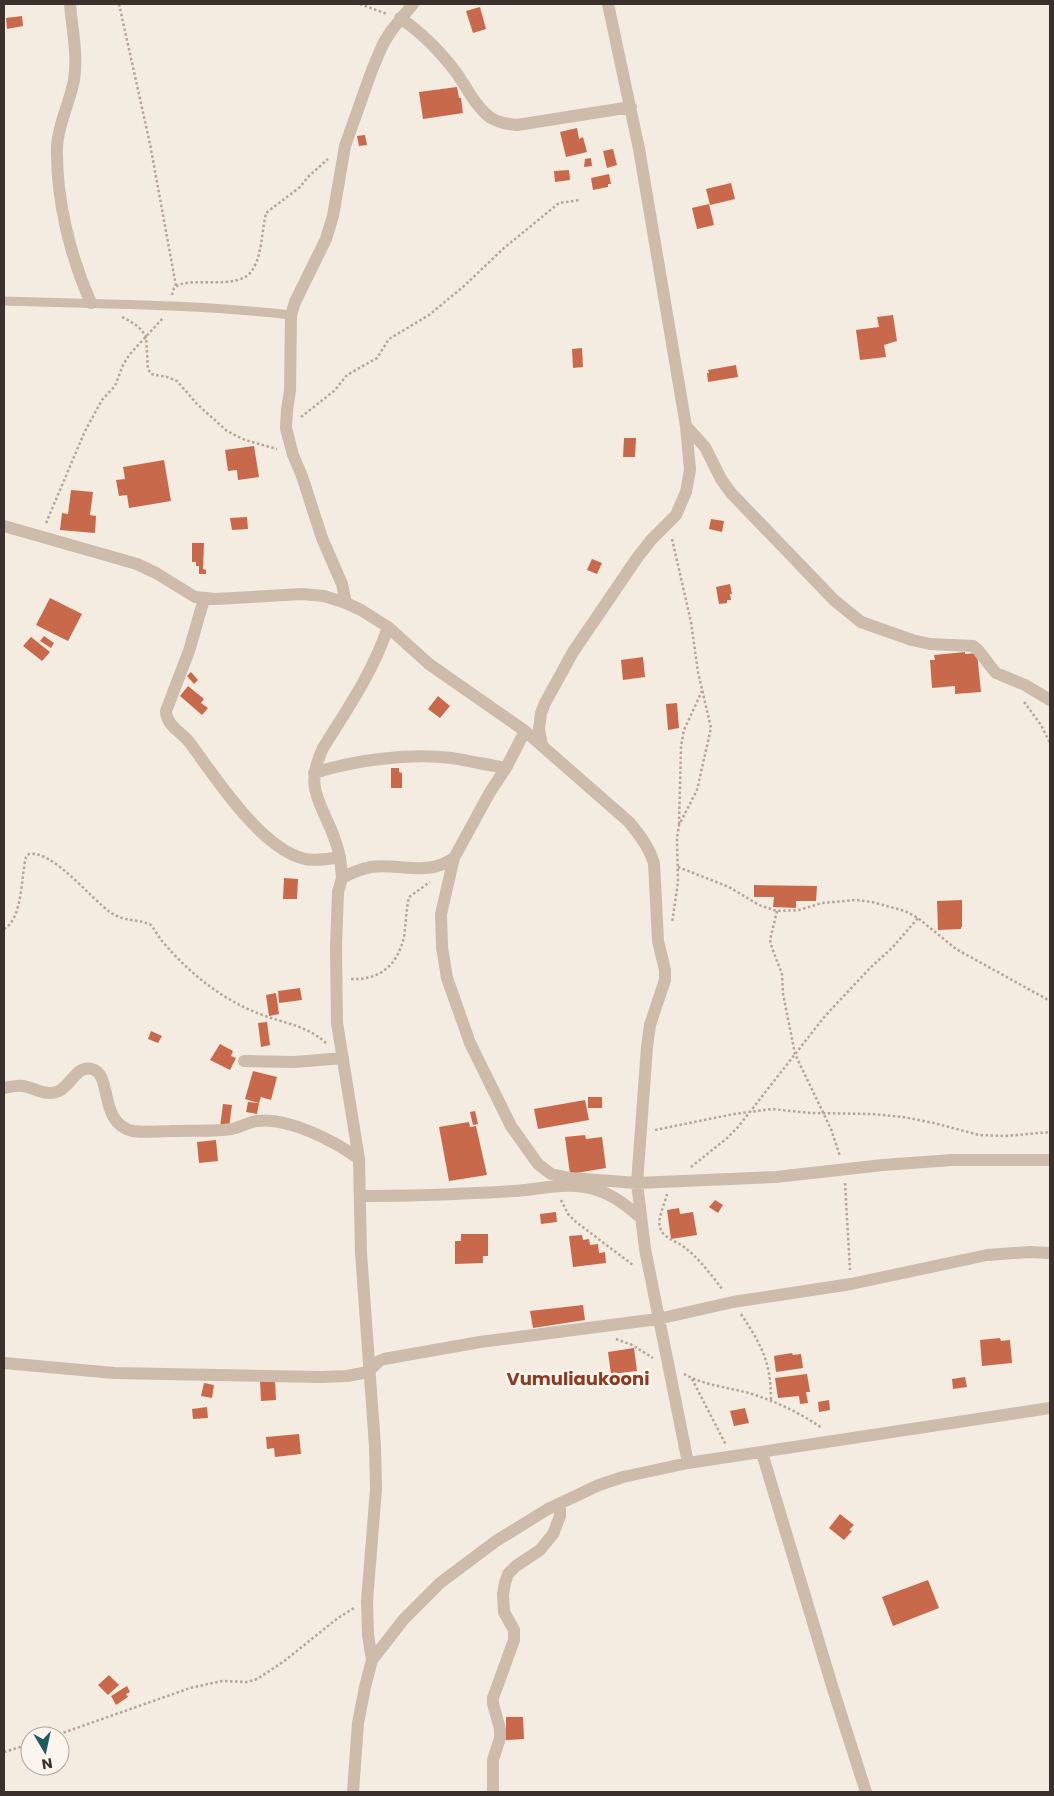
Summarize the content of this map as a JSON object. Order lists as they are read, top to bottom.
{
  "districts": ["Vumuliaukooni"],
  "north": "bottom"
}
